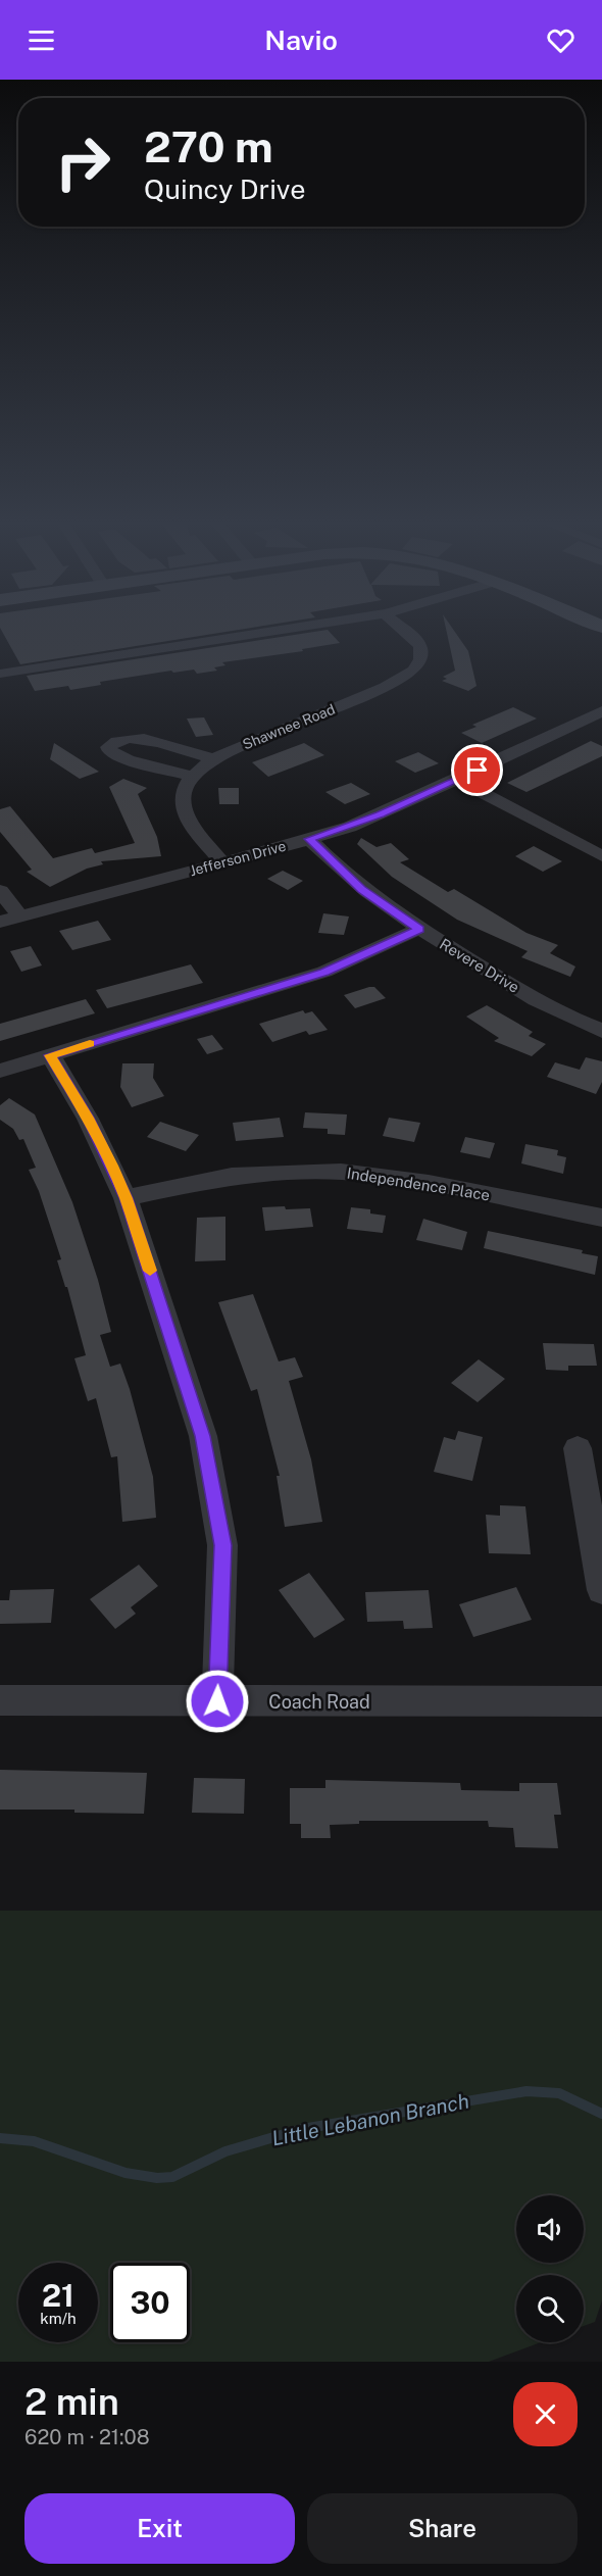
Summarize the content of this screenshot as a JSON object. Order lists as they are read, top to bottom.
{
  "streets": {
    "street": [
      "Shawnee Road",
      "Jefferson Drive",
      "Revere Drive",
      "Independence Place",
      "Coach Road"
    ]
  },
  "crossings": [
    ["Jefferson Drive", "Revere Drive"]
  ],
  "water": ["Little Lebanon Branch"],
  "page": {
    "header": "Navio",
    "turn": ["270 m", "Quincy Drive"],
    "speed": "21 km/h",
    "limit": "30",
    "heading": ["2 min", "620 m · 21:08"],
    "buttons": ["Exit", "Share"]
  }
}
